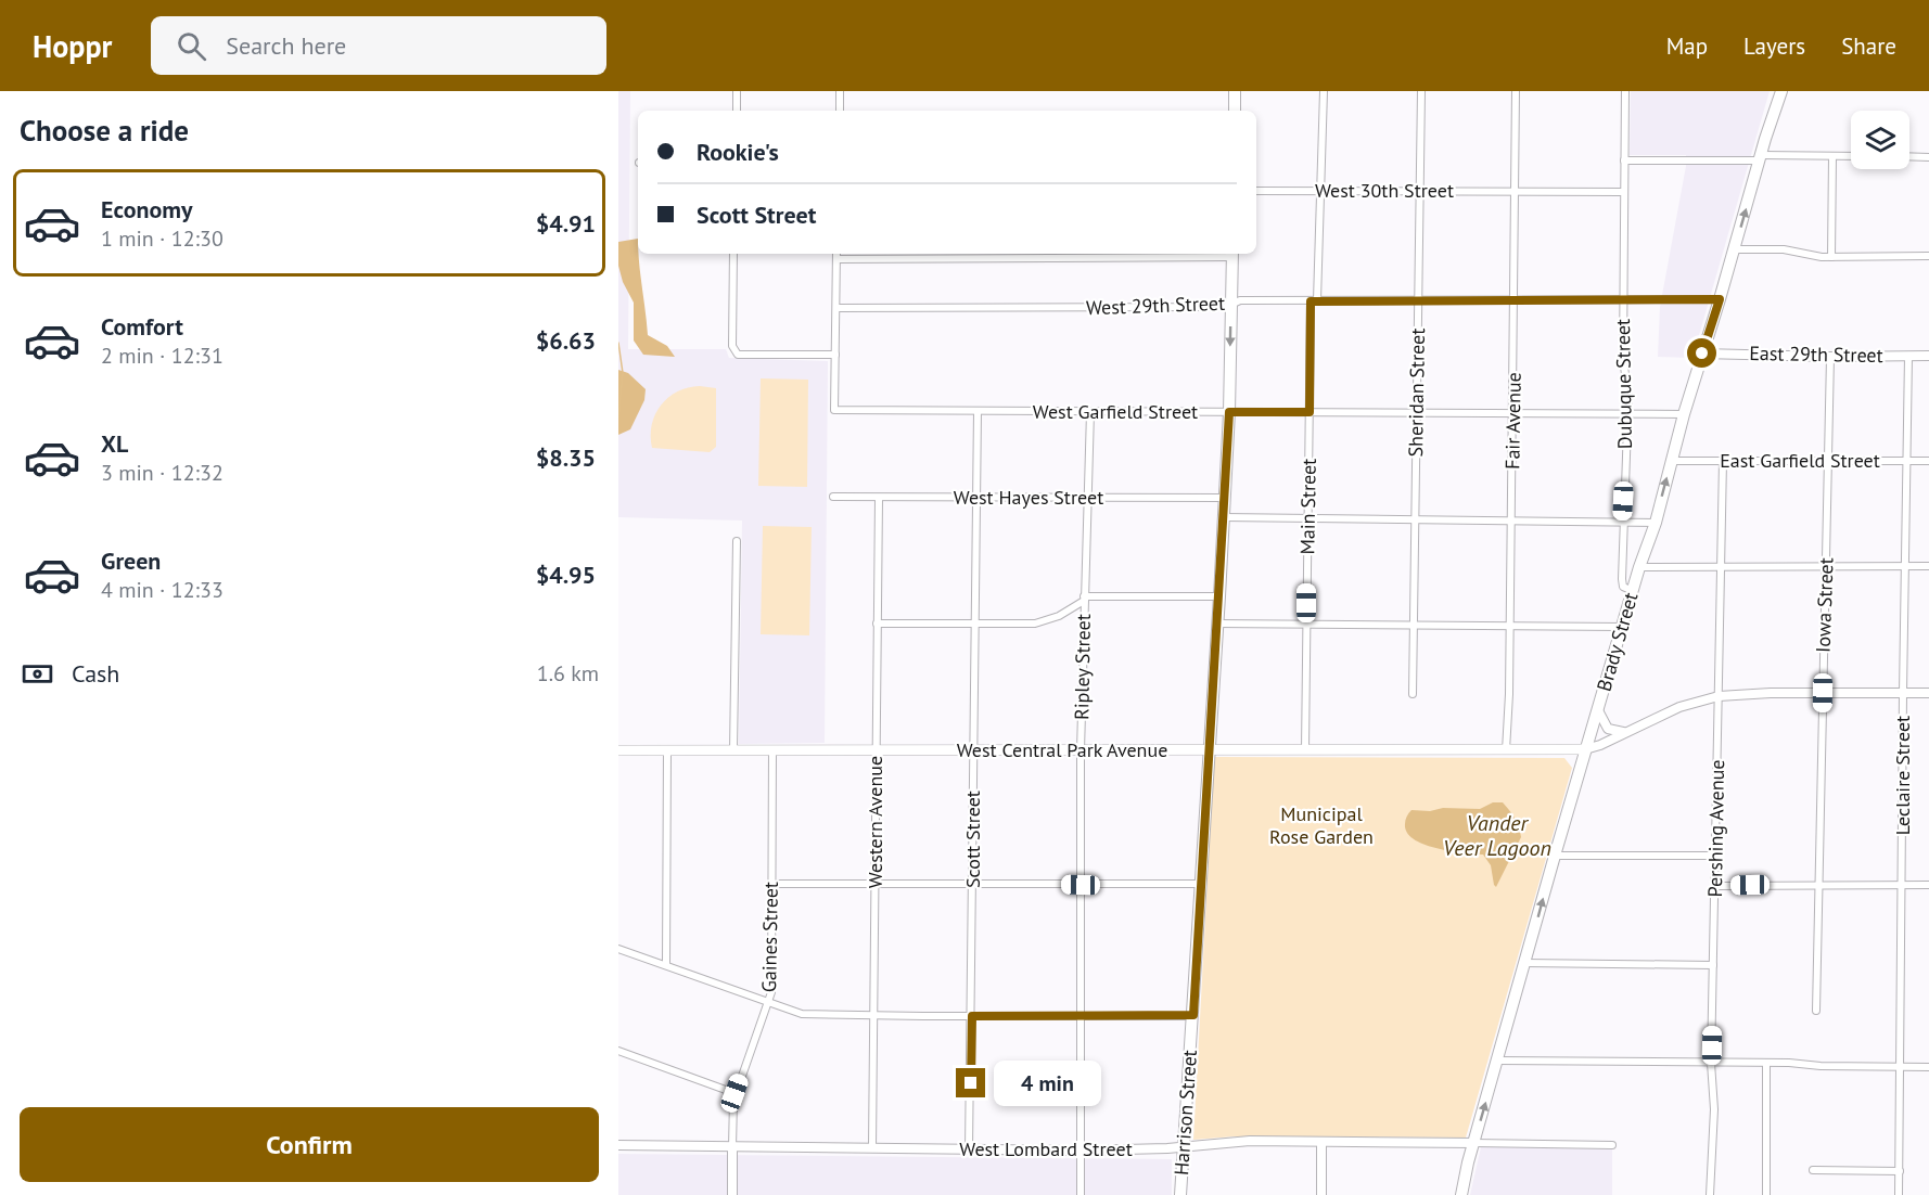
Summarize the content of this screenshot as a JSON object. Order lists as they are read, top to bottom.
{
  "streets": {
    "highway": ["Brady Street", "Harrison Street"],
    "main road": ["West Central Park Avenue"],
    "street": [
      "West 30th Street",
      "West 29th Street",
      "East 29th Street",
      "Dubuque Street",
      "Sheridan Street",
      "West Garfield Street",
      "Fair Avenue",
      "East Garfield Street",
      "West Hayes Street",
      "Main Street",
      "Iowa Street",
      "Ripley Street",
      "Leclaire Street",
      "Western Avenue",
      "Pershing Avenue",
      "Scott Street",
      "Gaines Street",
      "West Lombard Street"
    ]
  },
  "crossings": [
    ["West 30th Street", "Dubuque Street"],
    ["West 30th Street", "Sheridan Street"],
    ["West 30th Street", "Fair Avenue"],
    ["West 30th Street", "Main Street"],
    ["West 29th Street", "Sheridan Street"],
    ["West 29th Street", "Fair Avenue"],
    ["West 29th Street", "Main Street"],
    ["West 29th Street", "Harrison Street"],
    ["East 29th Street", "Iowa Street"],
    ["East 29th Street", "Brady Street"],
    ["East 29th Street", "Leclaire Street"],
    ["Dubuque Street", "Brady Street"],
    ["Sheridan Street", "West Garfield Street"],
    ["West Garfield Street", "Fair Avenue"],
    ["West Garfield Street", "Main Street"],
    ["West Garfield Street", "Ripley Street"],
    ["West Garfield Street", "Scott Street"],
    ["West Garfield Street", "Harrison Street"],
    ["Fair Avenue", "West Central Park Avenue"],
    ["East Garfield Street", "Iowa Street"],
    ["East Garfield Street", "Brady Street"],
    ["East Garfield Street", "Leclaire Street"],
    ["East Garfield Street", "Pershing Avenue"],
    ["West Hayes Street", "Ripley Street"],
    ["West Hayes Street", "Western Avenue"],
    ["West Hayes Street", "Scott Street"],
    ["West Hayes Street", "Harrison Street"],
    ["Main Street", "West Central Park Avenue"],
    ["Brady Street", "West Central Park Avenue"],
    ["Brady Street", "West Lombard Street"],
    ["Ripley Street", "West Central Park Avenue"],
    ["Ripley Street", "West Lombard Street"],
    ["West Central Park Avenue", "Western Avenue"],
    ["West Central Park Avenue", "Scott Street"],
    ["West Central Park Avenue", "Gaines Street"],
    ["West Central Park Avenue", "Harrison Street"],
    ["Western Avenue", "West Lombard Street"],
    ["Scott Street", "West Lombard Street"],
    ["Gaines Street", "West Lombard Street"],
    ["Harrison Street", "West Lombard Street"]
  ],
  "water": ["Vander Veer Lagoon"],
  "parks": ["Municipal Rose Garden"],
  "page": {
    "header": "Hoppr",
    "search": "Search here",
    "nav": ["Map", "Layers", "Share"],
    "heading": "Choose a ride",
    "banner": ["Rookie's", "Scott Street"],
    "list": [
      {
        "name": "Economy",
        "note": "1 min · 12:30",
        "value": "$4.91"
      },
      {
        "name": "Comfort",
        "note": "2 min · 12:31",
        "value": "$6.63"
      },
      {
        "name": "XL",
        "note": "3 min · 12:32",
        "value": "$8.35"
      },
      {
        "name": "Green",
        "note": "4 min · 12:33",
        "value": "$4.95"
      }
    ],
    "pay": ["Cash", "1.6 km"],
    "bubble": "4 min",
    "buttons": "Confirm"
  }
}
